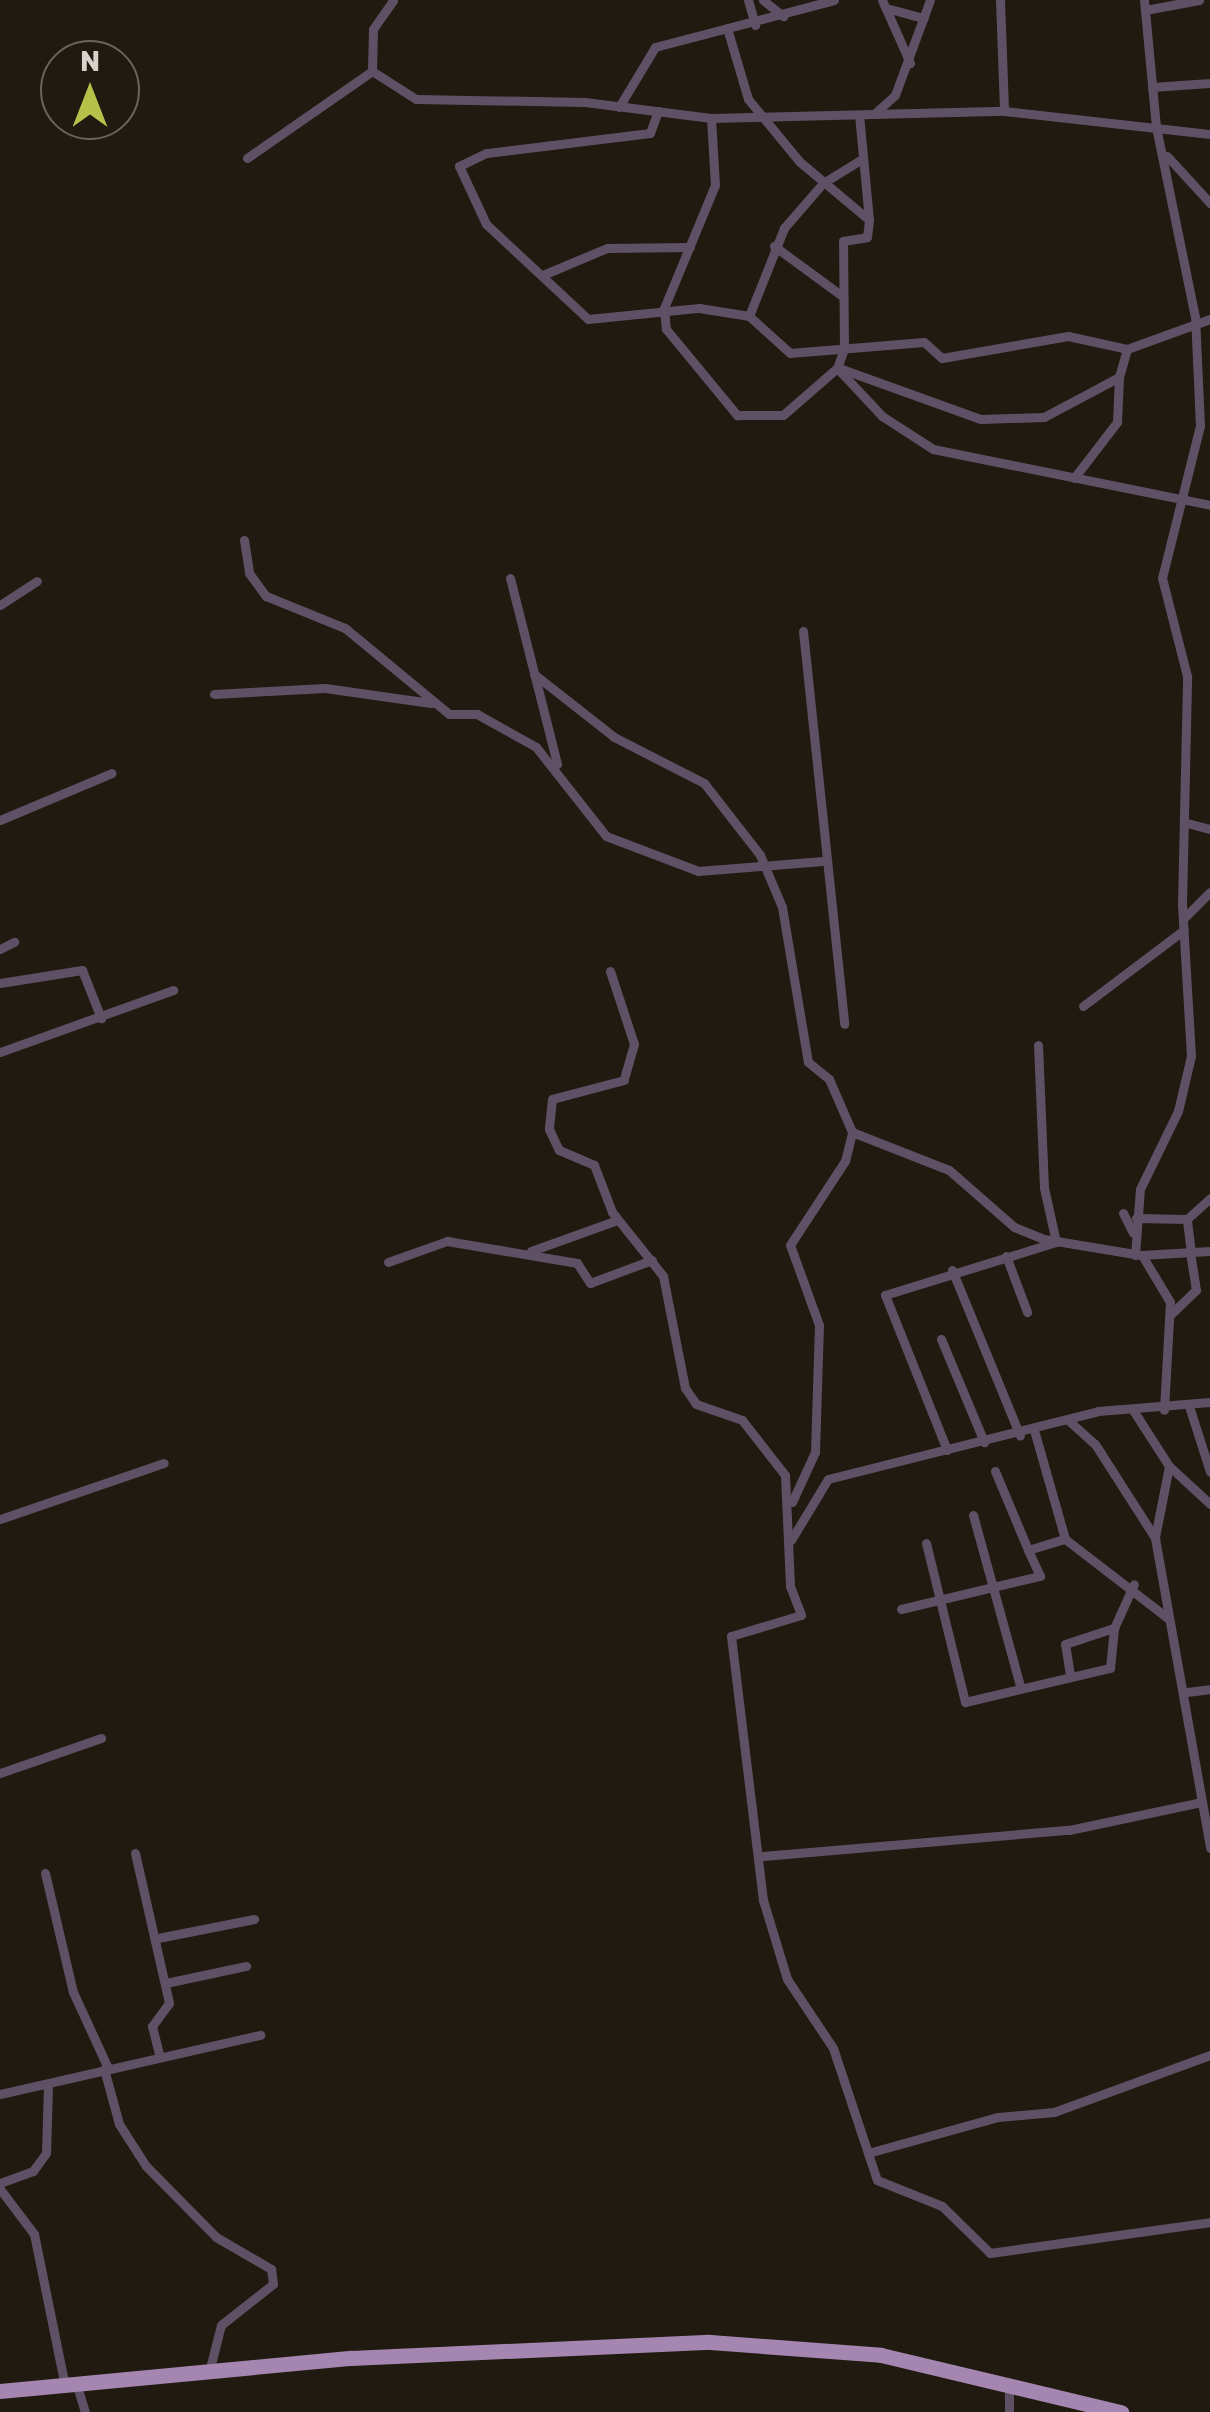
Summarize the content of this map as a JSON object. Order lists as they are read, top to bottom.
{
  "north": "top"
}
